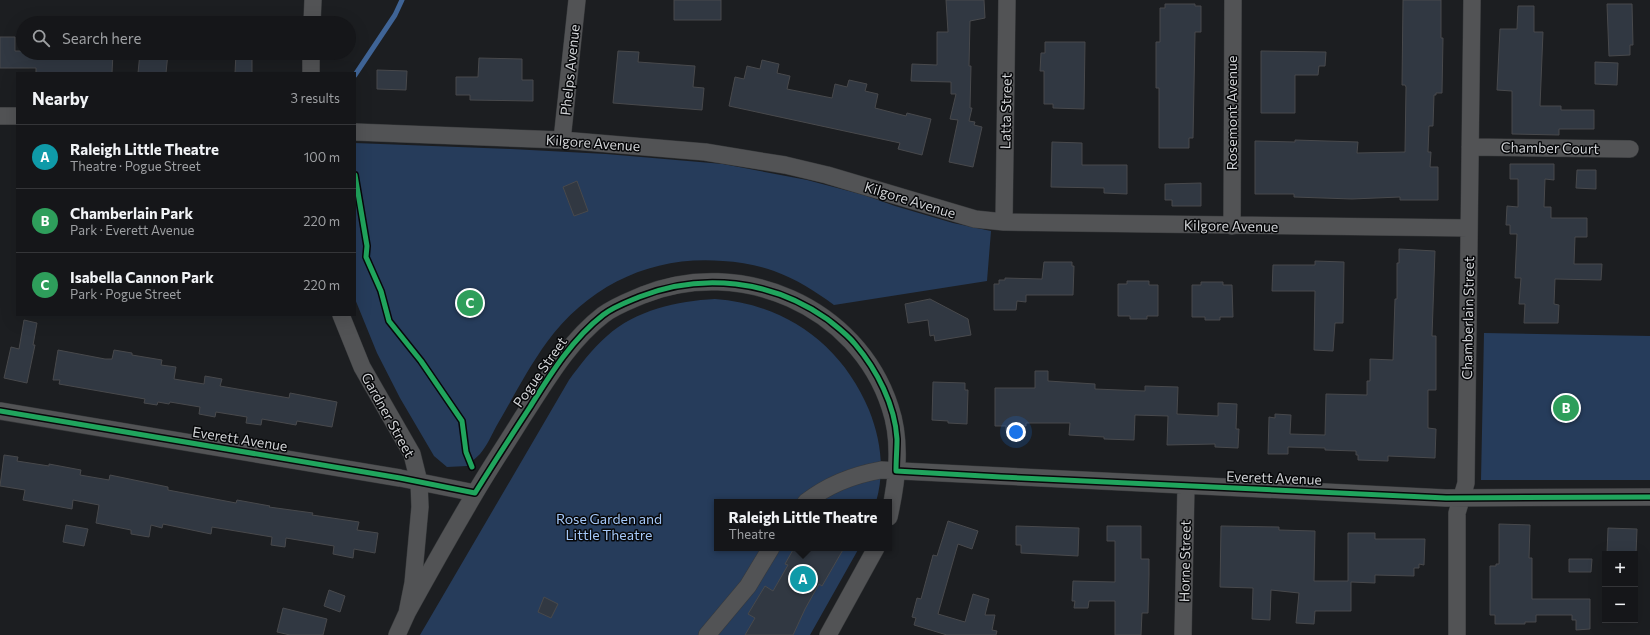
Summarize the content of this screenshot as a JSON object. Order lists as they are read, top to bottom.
{
  "streets": {
    "street": [
      "Phelps Avenue",
      "Latta Street",
      "Rosemont Avenue",
      "Kilgore Avenue",
      "Chamber Court",
      "Chamberlain Street",
      "Pogue Street",
      "Gardner Street",
      "Everett Avenue",
      "Horne Street"
    ]
  },
  "crossings": [
    ["Phelps Avenue", "Kilgore Avenue"],
    ["Latta Street", "Kilgore Avenue"],
    ["Rosemont Avenue", "Kilgore Avenue"],
    ["Kilgore Avenue", "Chamberlain Street"],
    ["Chamber Court", "Chamberlain Street"],
    ["Chamberlain Street", "Everett Avenue"],
    ["Pogue Street", "Gardner Street"],
    ["Pogue Street", "Everett Avenue"],
    ["Gardner Street", "Everett Avenue"],
    ["Everett Avenue", "Horne Street"]
  ],
  "parks": ["Rose Garden and Little Theatre"],
  "page": {
    "search": "Search here",
    "heading": ["Nearby", "3 results"],
    "list": [
      {
        "mark": "A",
        "name": "Raleigh Little Theatre",
        "note": "Theatre · Pogue Street",
        "value": "100 m"
      },
      {
        "mark": "B",
        "name": "Chamberlain Park",
        "note": "Park · Everett Avenue",
        "value": "220 m"
      },
      {
        "mark": "C",
        "name": "Isabella Cannon Park",
        "note": "Park · Pogue Street",
        "value": "220 m"
      }
    ],
    "pins": ["C", "B", "A"],
    "popup": ["Raleigh Little Theatre", "Theatre"],
    "map_buttons": ["+", "−"]
  }
}
